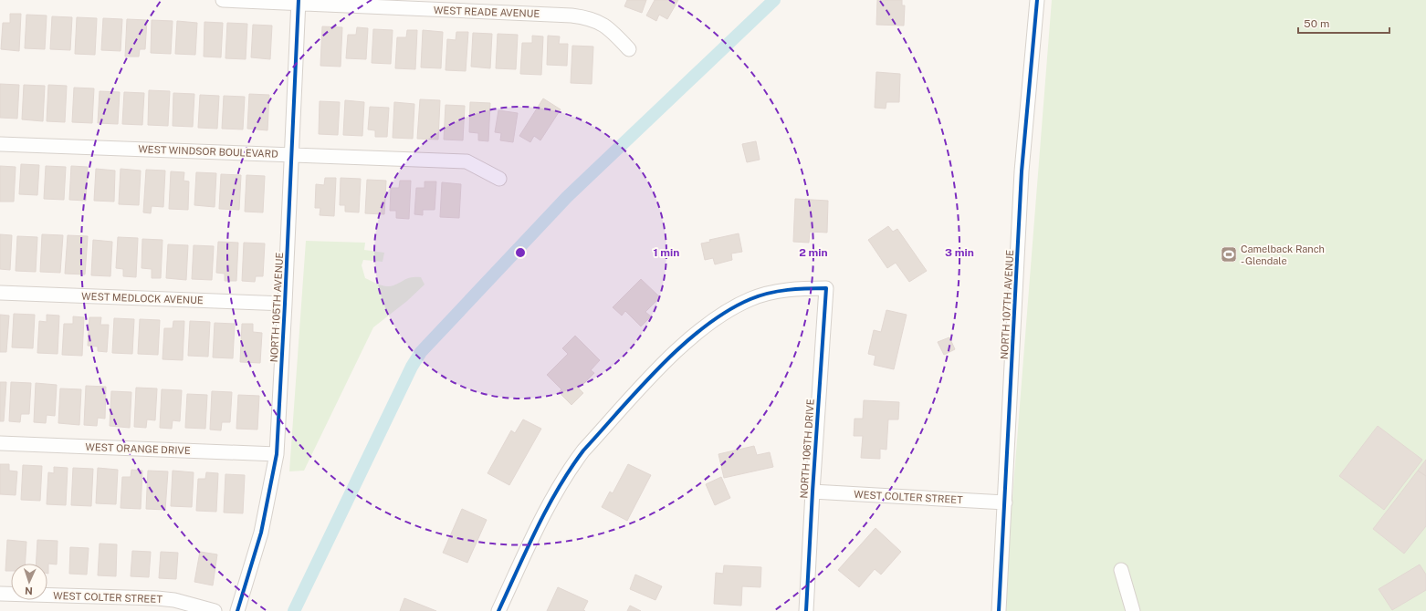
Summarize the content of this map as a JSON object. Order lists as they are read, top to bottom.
{
  "streets": {
    "street": [
      "WEST READE AVENUE",
      "WEST WINDSOR BOULEVARD",
      "WEST MEDLOCK AVENUE",
      "NORTH 107TH AVENUE",
      "NORTH 105TH AVENUE",
      "WEST ORANGE DRIVE",
      "NORTH 106TH DRIVE",
      "WEST COLTER STREET"
    ]
  },
  "crossings": [
    ["WEST READE AVENUE", "NORTH 105TH AVENUE"],
    ["WEST WINDSOR BOULEVARD", "NORTH 105TH AVENUE"],
    ["WEST MEDLOCK AVENUE", "NORTH 105TH AVENUE"],
    ["NORTH 107TH AVENUE", "WEST COLTER STREET"],
    ["NORTH 105TH AVENUE", "WEST ORANGE DRIVE"],
    ["NORTH 106TH DRIVE", "WEST COLTER STREET"]
  ],
  "places": {
    "sports": ["Camelback Ranch - Glendale"]
  },
  "scale_bar": "50 m",
  "north": "bottom",
  "rings": ["1 min", "2 min", "3 min"]
}
